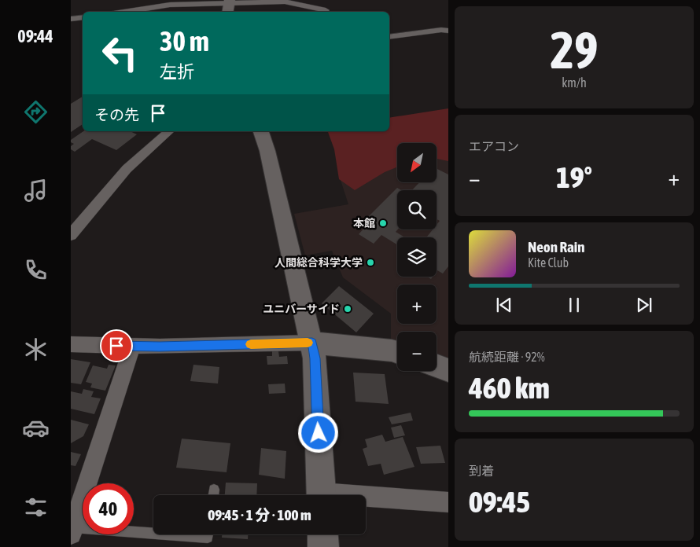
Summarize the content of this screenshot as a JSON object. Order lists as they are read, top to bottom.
{
  "places": ["本館", "人間総合科学大学", "ユニバーサイド"],
  "north": "bottom left",
  "page": {
    "tabs": "09:44",
    "tile": [
      ["29", "km/h"],
      "エアコン",
      ["航続距離 · 92%", "460 km"],
      ["到着", "09:45"]
    ],
    "turn": ["30 m", "左折"],
    "then": "その先",
    "map_buttons": ["+", "−"],
    "heat": ["−", "19°", "+"],
    "song": ["Neon Rain", "Kite Club"],
    "limit": "40",
    "trip": "09:45 · 1 分 · 100 m"
  }
}
